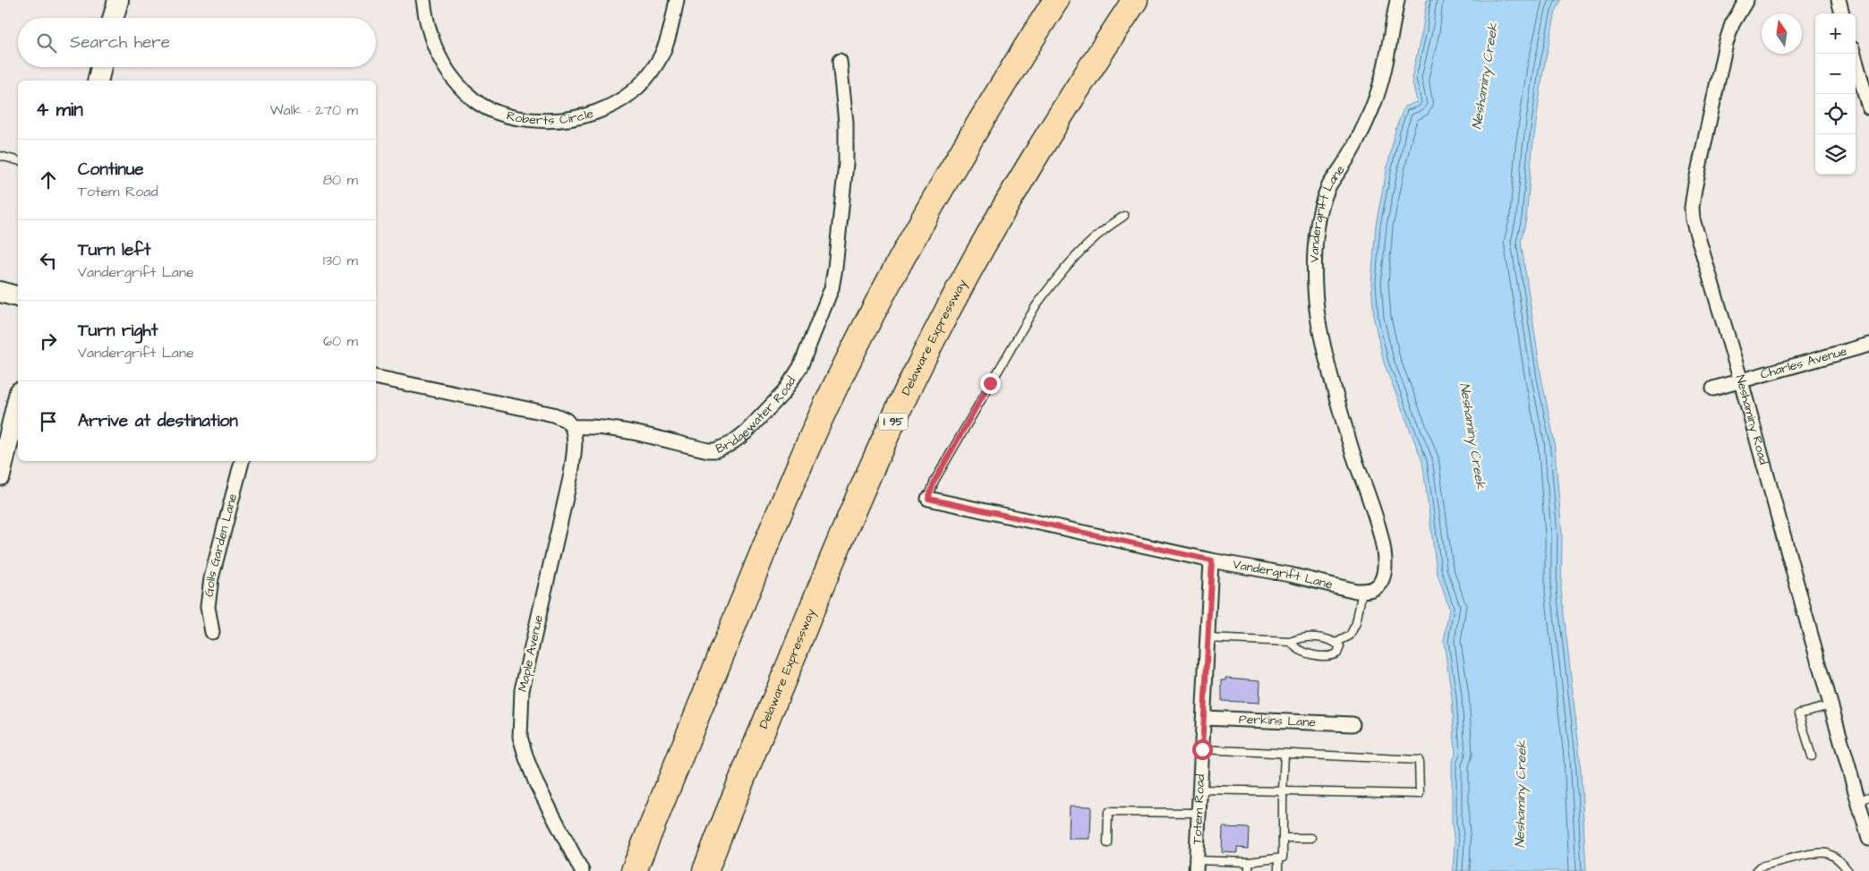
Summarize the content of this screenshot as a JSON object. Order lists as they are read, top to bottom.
{
  "streets": {
    "highway": ["Delaware Expressway", "I 95"],
    "street": [
      "Roberts Circle",
      "Vandergrift Lane",
      "Charles Avenue",
      "Bridgewater Road",
      "Neshaminy Road",
      "Golls Garden Lane",
      "Maple Avenue",
      "Perkins Lane",
      "Totem Road"
    ]
  },
  "crossings": [
    ["Vandergrift Lane", "Totem Road"],
    ["Charles Avenue", "Neshaminy Road"],
    ["Bridgewater Road", "Maple Avenue"],
    ["Perkins Lane", "Totem Road"]
  ],
  "water": ["Neshaminy Creek"],
  "north": "top",
  "page": {
    "map_buttons": ["+", "−"],
    "search": "Search here",
    "heading": ["4 min", "Walk · 270 m"],
    "list": [
      ["Continue", "Totem Road", "80 m"],
      ["Turn left", "Vandergrift Lane", "130 m"],
      ["Turn right", "Vandergrift Lane", "60 m"],
      "Arrive at destination"
    ]
  }
}
